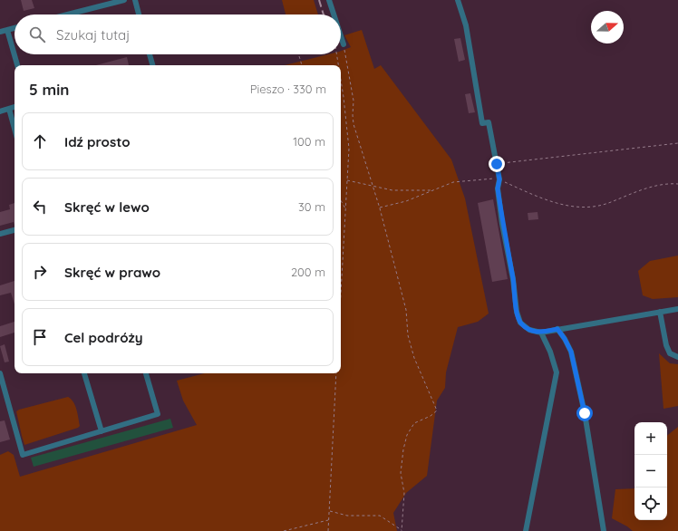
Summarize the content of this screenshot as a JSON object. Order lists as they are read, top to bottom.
{
  "north": "right",
  "page": {
    "search": "Szukaj tutaj",
    "heading": ["5 min", "Pieszo · 330 m"],
    "list": [
      ["Idź prosto", "100 m"],
      ["Skręć w lewo", "30 m"],
      ["Skręć w prawo", "200 m"],
      "Cel podróży"
    ],
    "map_buttons": ["+", "−"]
  }
}
